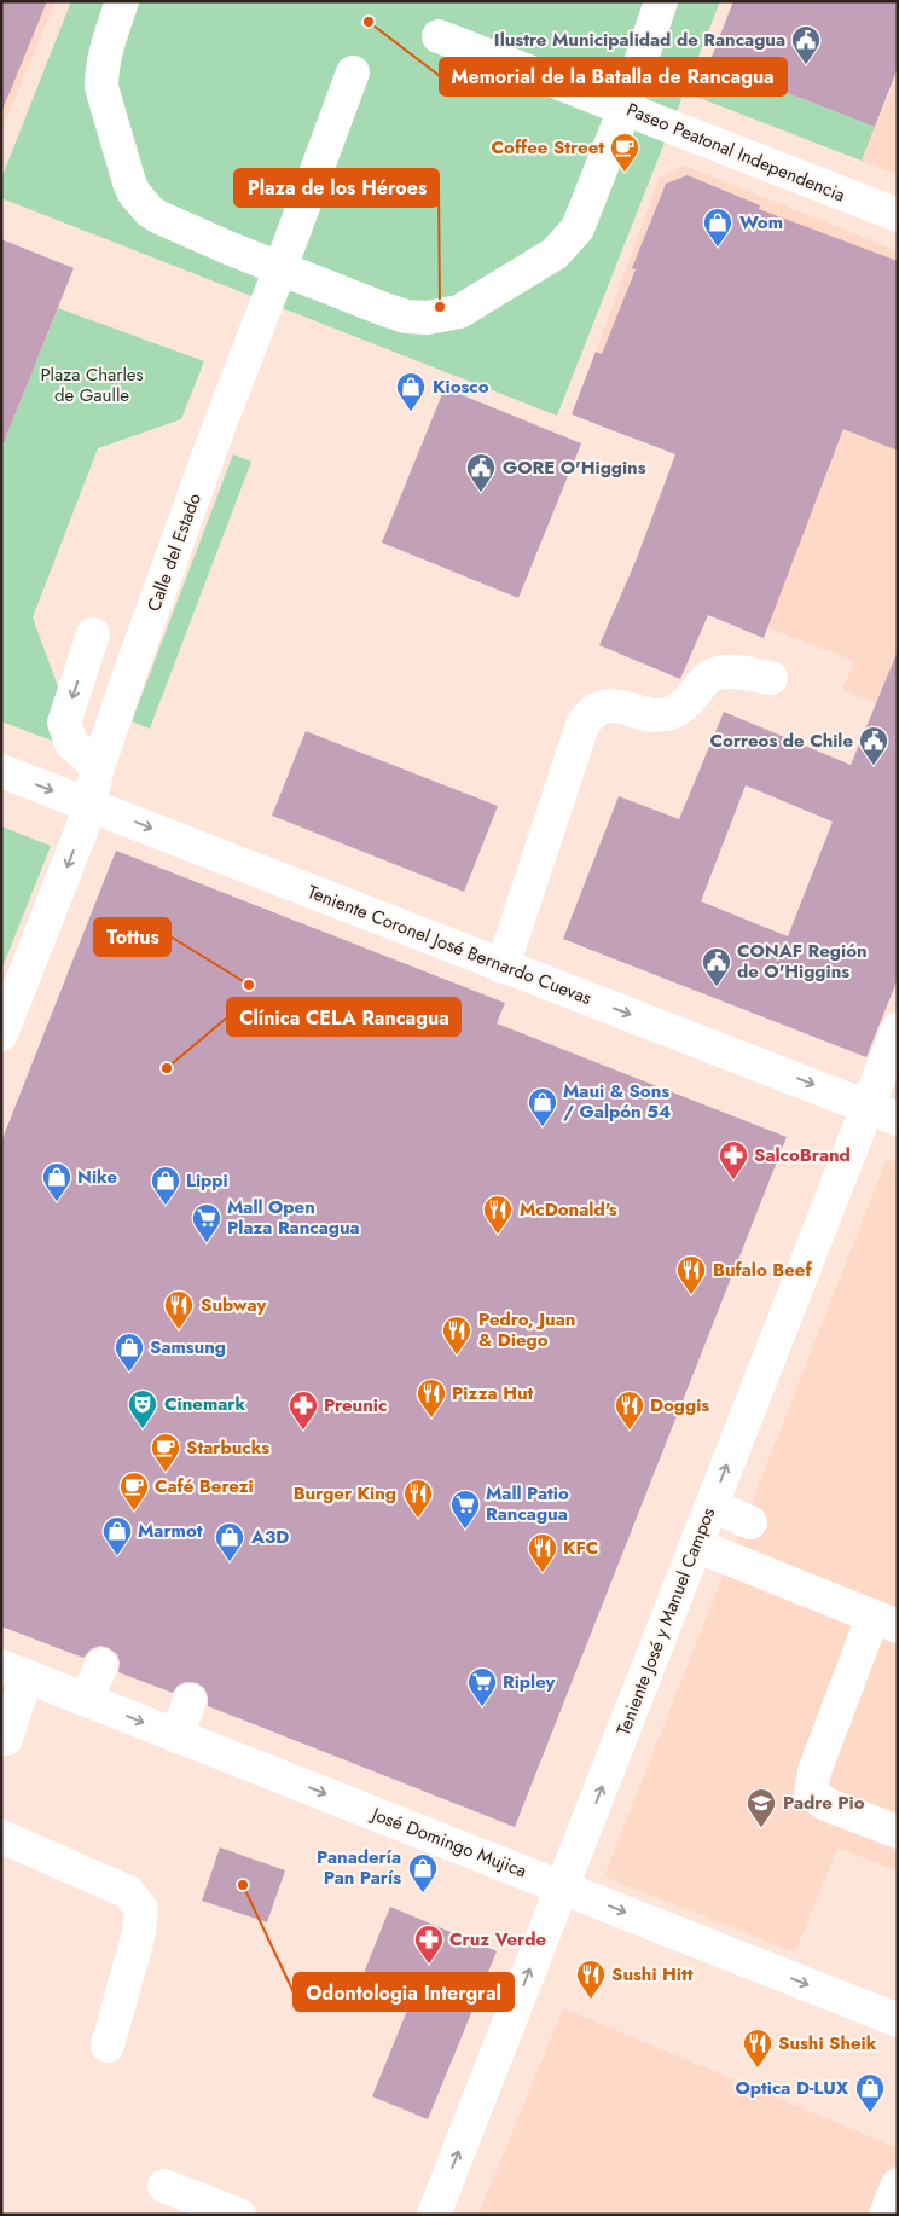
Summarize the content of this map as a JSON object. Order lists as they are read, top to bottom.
{
  "streets": {
    "street": [
      "Paseo Peatonal Independencia",
      "Calle del Estado",
      "Teniente Coronel José Bernardo Cuevas",
      "Teniente José y Manuel Campos",
      "José Domingo Mujica"
    ]
  },
  "crossings": [
    ["Calle del Estado", "Teniente Coronel José Bernardo Cuevas"],
    ["Teniente Coronel José Bernardo Cuevas", "Teniente José y Manuel Campos"],
    ["Teniente José y Manuel Campos", "José Domingo Mujica"]
  ],
  "one_way": ["Teniente Coronel José Bernardo Cuevas", "Teniente José y Manuel Campos", "José Domingo Mujica"],
  "parks": ["Plaza Charles de Gaulle"],
  "places": {
    "other": [
      "Memorial de la Batalla de Rancagua",
      "Plaza de los Héroes",
      "Tottus",
      "Clínica CELA Rancagua",
      "Odontologia Intergral"
    ],
    "public building": [
      "Ilustre Municipalidad de Rancagua",
      "GORE O'Higgins",
      "Correos de Chile",
      "CONAF Región de O'Higgins"
    ],
    "cafe": ["Coffee Street", "Starbucks", "Café Berezi"],
    "shop": [
      "Wom",
      "Kiosco",
      "Maui & Sons / Galpón 54",
      "Nike",
      "Lippi",
      "Samsung",
      "Marmot",
      "A3D",
      "Panadería Pan París",
      "Optica D-LUX"
    ],
    "pharmacy": ["SalcoBrand", "Preunic", "Cruz Verde"],
    "restaurant": [
      "McDonald's",
      "Bufalo Beef",
      "Subway",
      "Pedro, Juan & Diego",
      "Pizza Hut",
      "Doggis",
      "Burger King",
      "KFC",
      "Sushi Hitt",
      "Sushi Sheik"
    ],
    "supermarket": ["Mall Open Plaza Rancagua", "Mall Patio Rancagua", "Ripley"],
    "theatre": ["Cinemark"],
    "school or university": ["Padre Pio"]
  }
}
